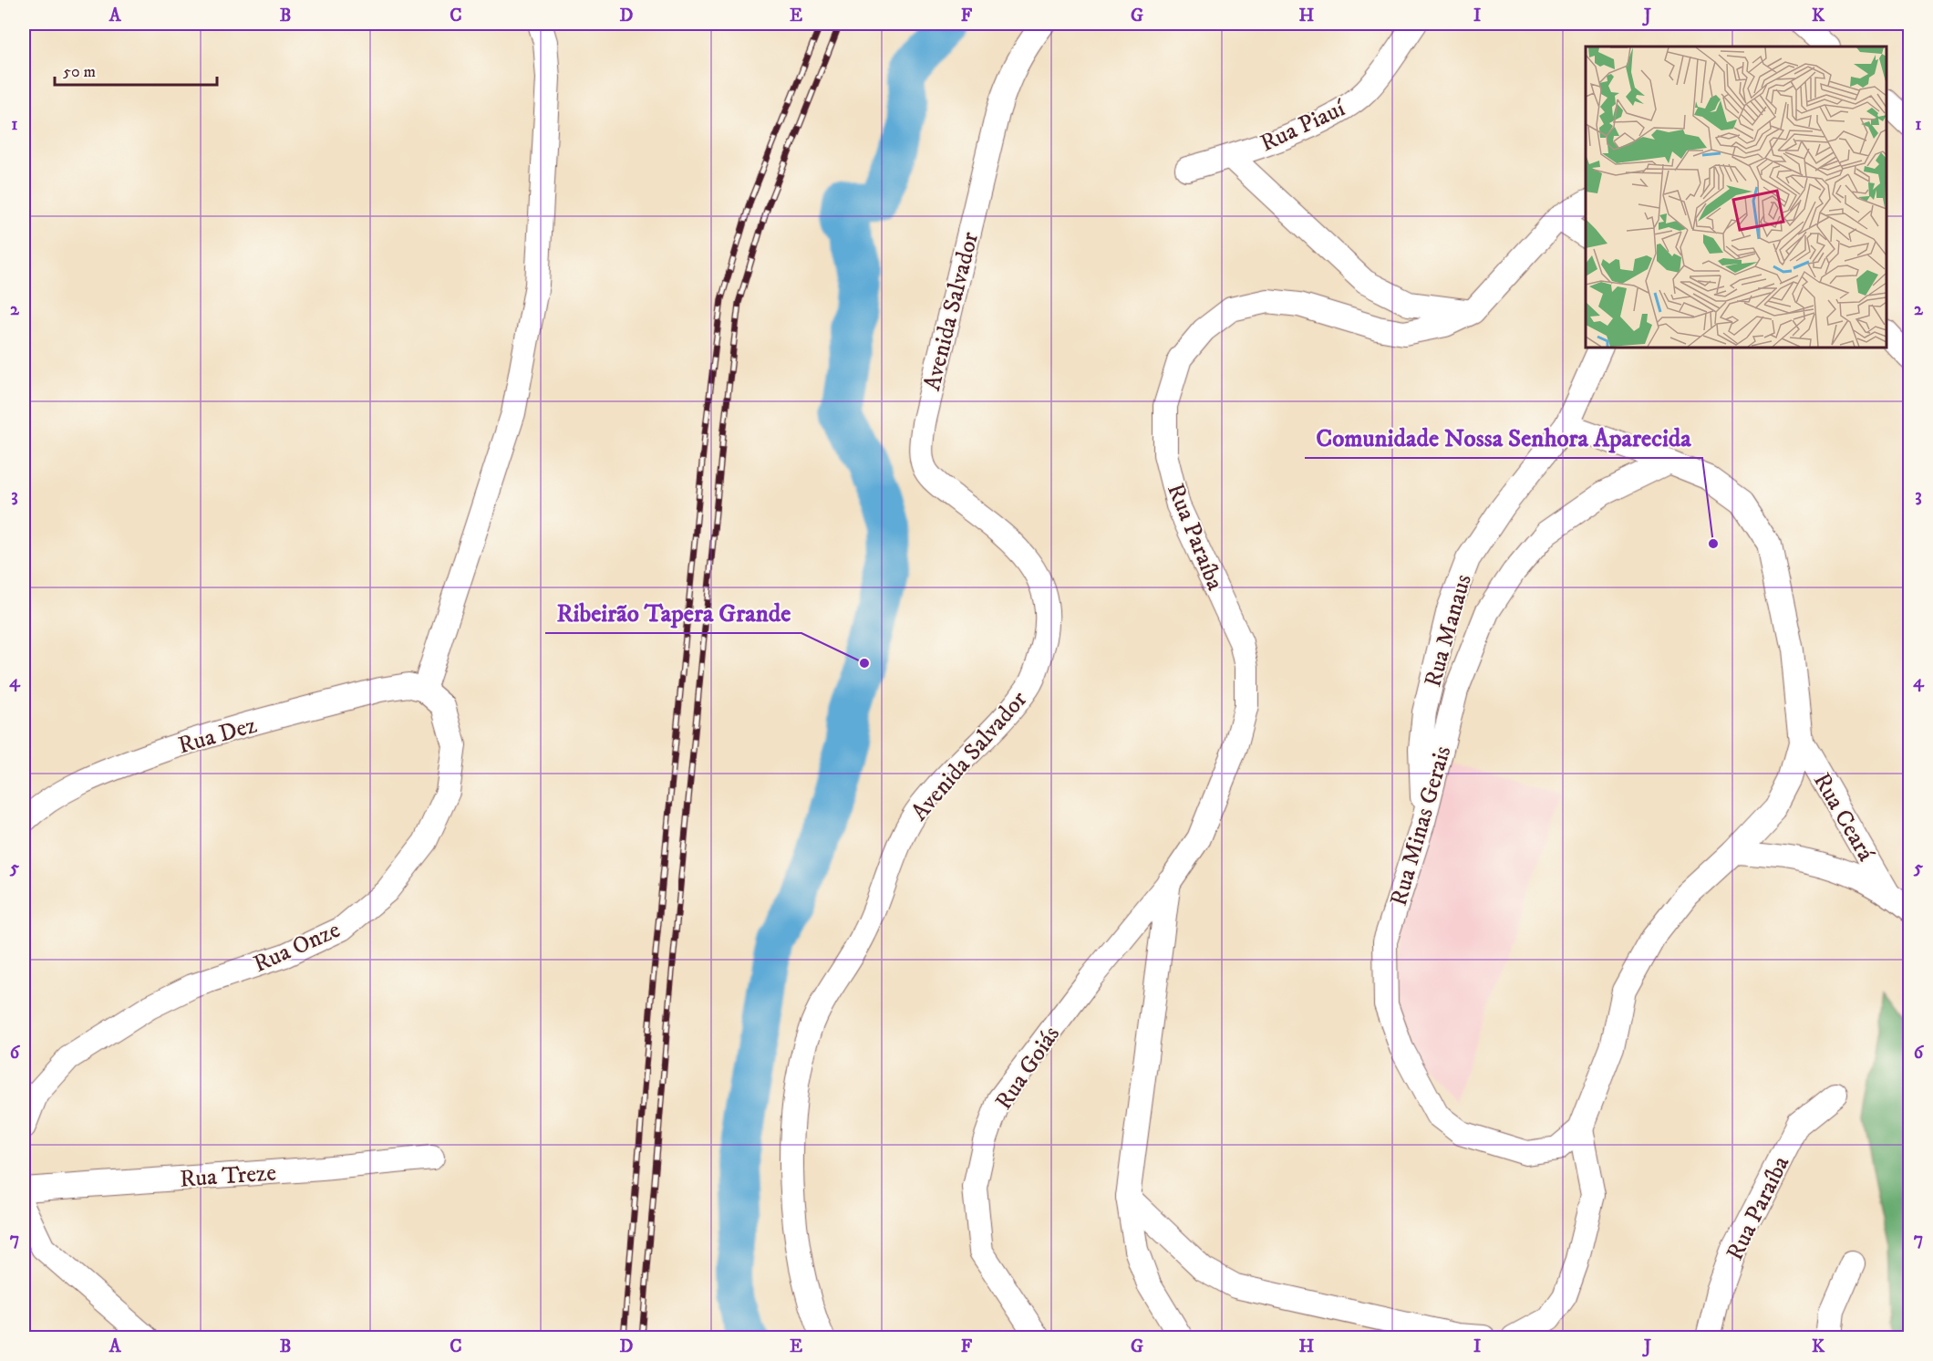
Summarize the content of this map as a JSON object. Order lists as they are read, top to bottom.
{
  "streets": {
    "street": [
      "Rua Piauí",
      "Avenida Salvador",
      "Rua Paraíba",
      "Rua Manaus",
      "Rua Dez",
      "Rua Ceará",
      "Rua Minas Gerais",
      "Rua Onze",
      "Rua Goiás",
      "Rua Treze"
    ]
  },
  "crossings": [
    ["Rua Paraíba", "Rua Goiás"],
    ["Rua Manaus", "Rua Minas Gerais"],
    ["Rua Dez", "Rua Onze"],
    ["Rua Ceará", "Rua Minas Gerais"]
  ],
  "places": ["Comunidade Nossa Senhora Aparecida", "Ribeirão Tapera Grande"],
  "scale_bar": "50 m",
  "grid": {
    "columns": [
      "A",
      "B",
      "C",
      "D",
      "E",
      "F",
      "G",
      "H",
      "I",
      "J",
      "K"
    ],
    "rows": [
      "1",
      "2",
      "3",
      "4",
      "5",
      "6",
      "7"
    ]
  }
}
